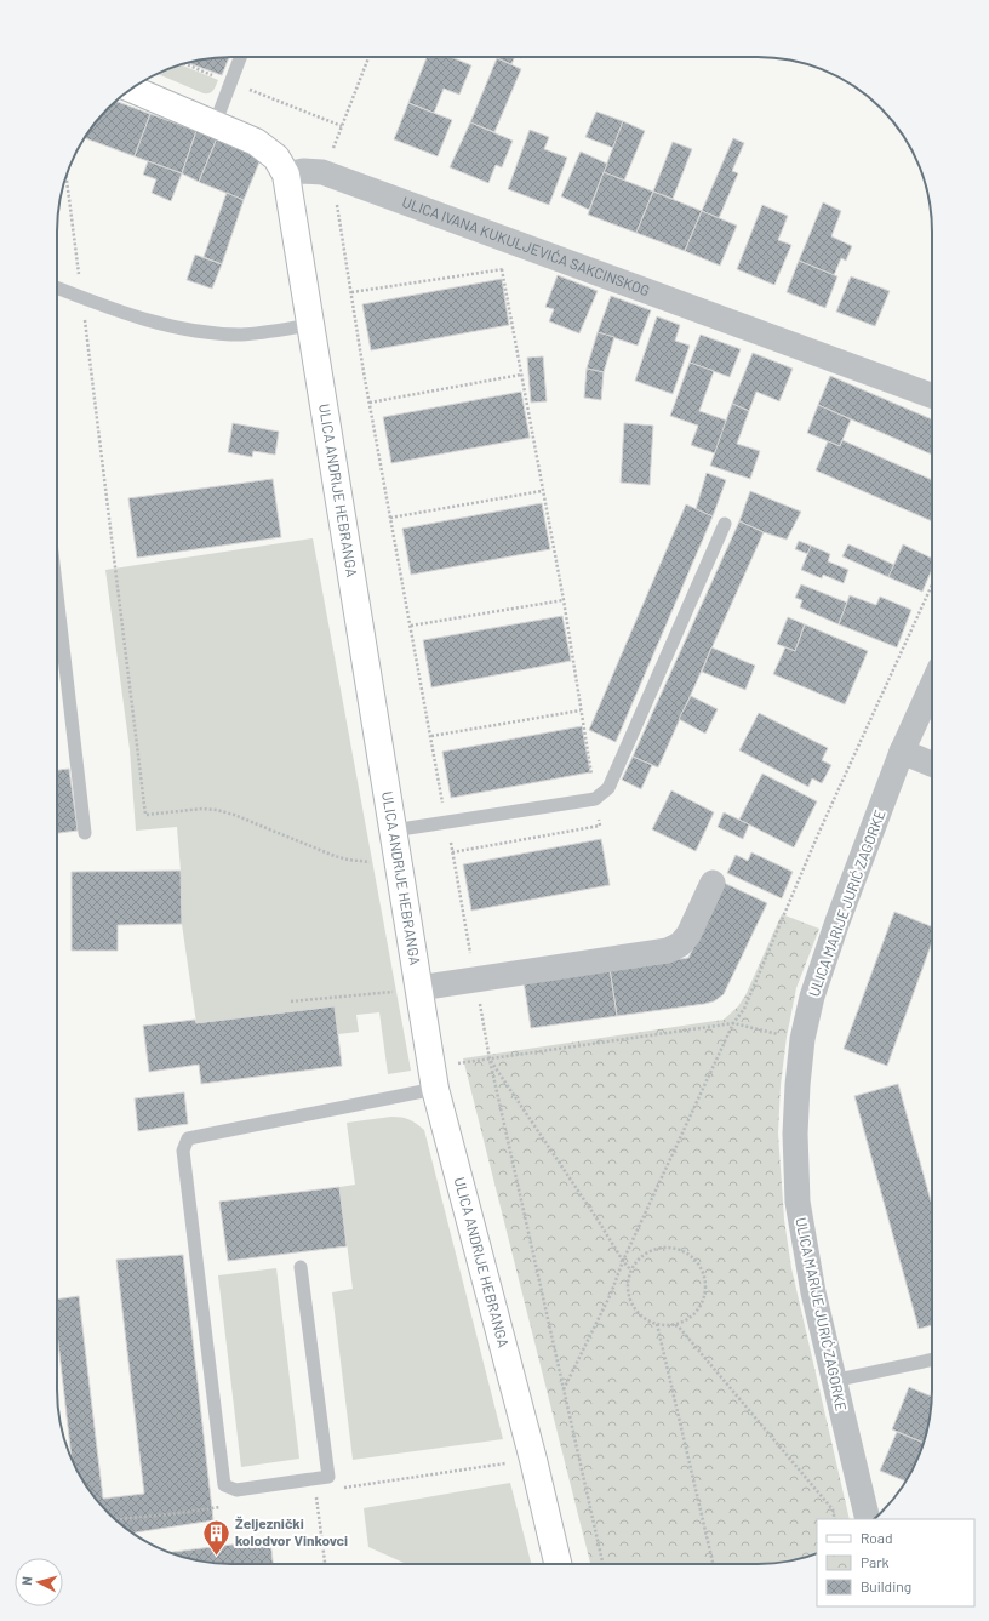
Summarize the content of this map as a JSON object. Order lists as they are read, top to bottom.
{
  "streets": {
    "main road": ["ULICA ANDRIJE HEBRANGA"],
    "street": ["ULICA IVANA KUKULJEVIĆA SAKCINSKOG", "ULICA MARIJE JURIĆ ZAGORKE"]
  },
  "crossings": [
    ["ULICA IVANA KUKULJEVIĆA SAKCINSKOG", "ULICA ANDRIJE HEBRANGA"]
  ],
  "places": {
    "building": ["Željeznički kolodvor Vinkovci"]
  },
  "legend": ["Road", "Park", "Building"],
  "north": "left"
}
